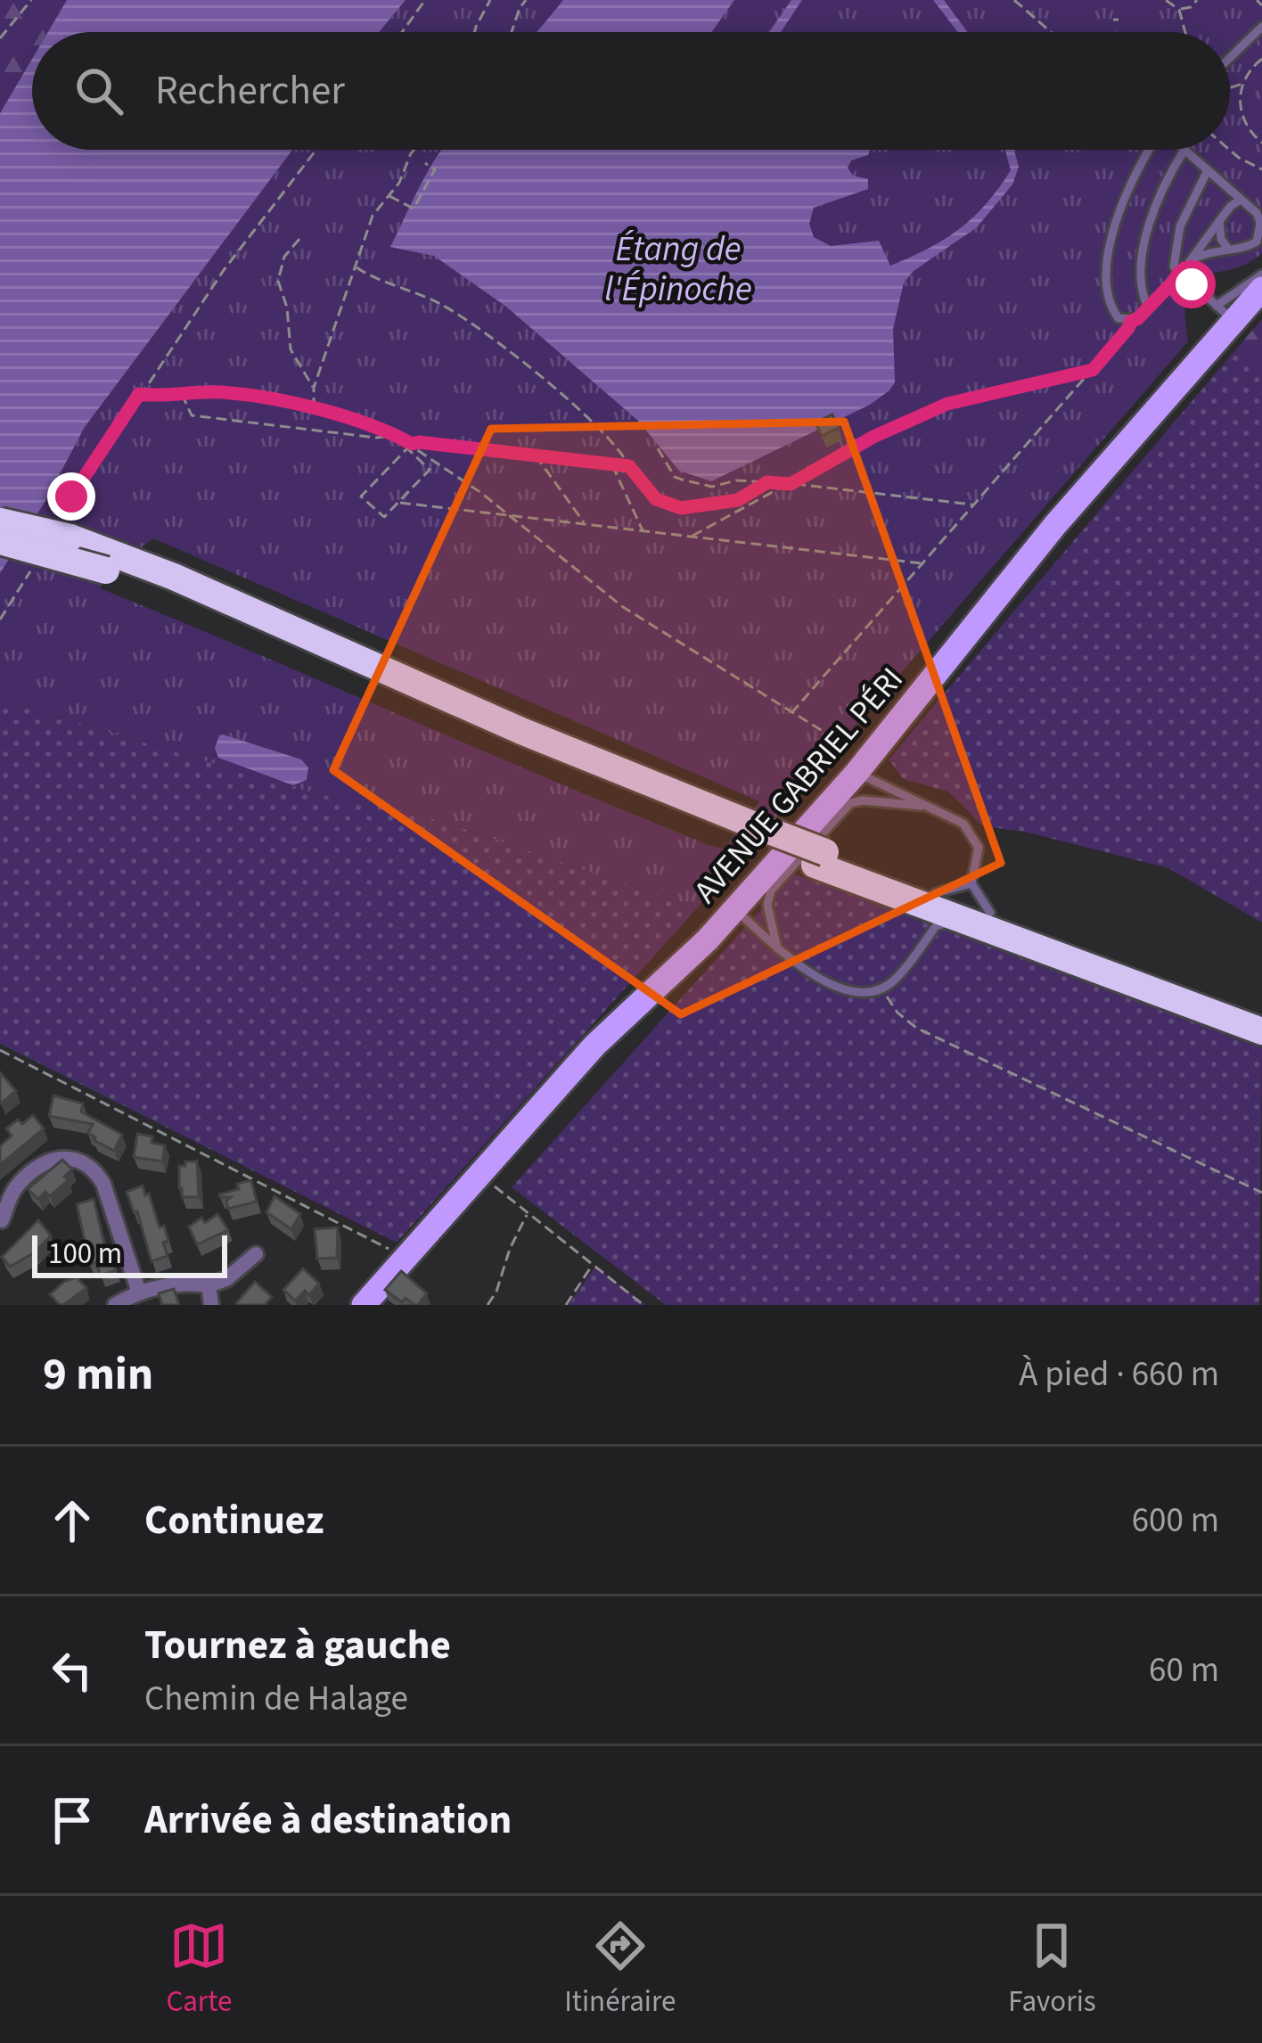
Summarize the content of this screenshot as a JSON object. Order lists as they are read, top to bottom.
{
  "streets": {
    "main road": ["AVENUE GABRIEL PÉRI"]
  },
  "water": ["Étang de l'Épinoche"],
  "scale_bar": "100 m",
  "page": {
    "search": "Rechercher",
    "scale": "100 m",
    "heading": ["9 min", "À pied · 660 m"],
    "list": [
      ["Continuez", "600 m"],
      ["Tournez à gauche", "Chemin de Halage", "60 m"],
      "Arrivée à destination"
    ],
    "nav": ["Carte", "Itinéraire", "Favoris"]
  }
}
